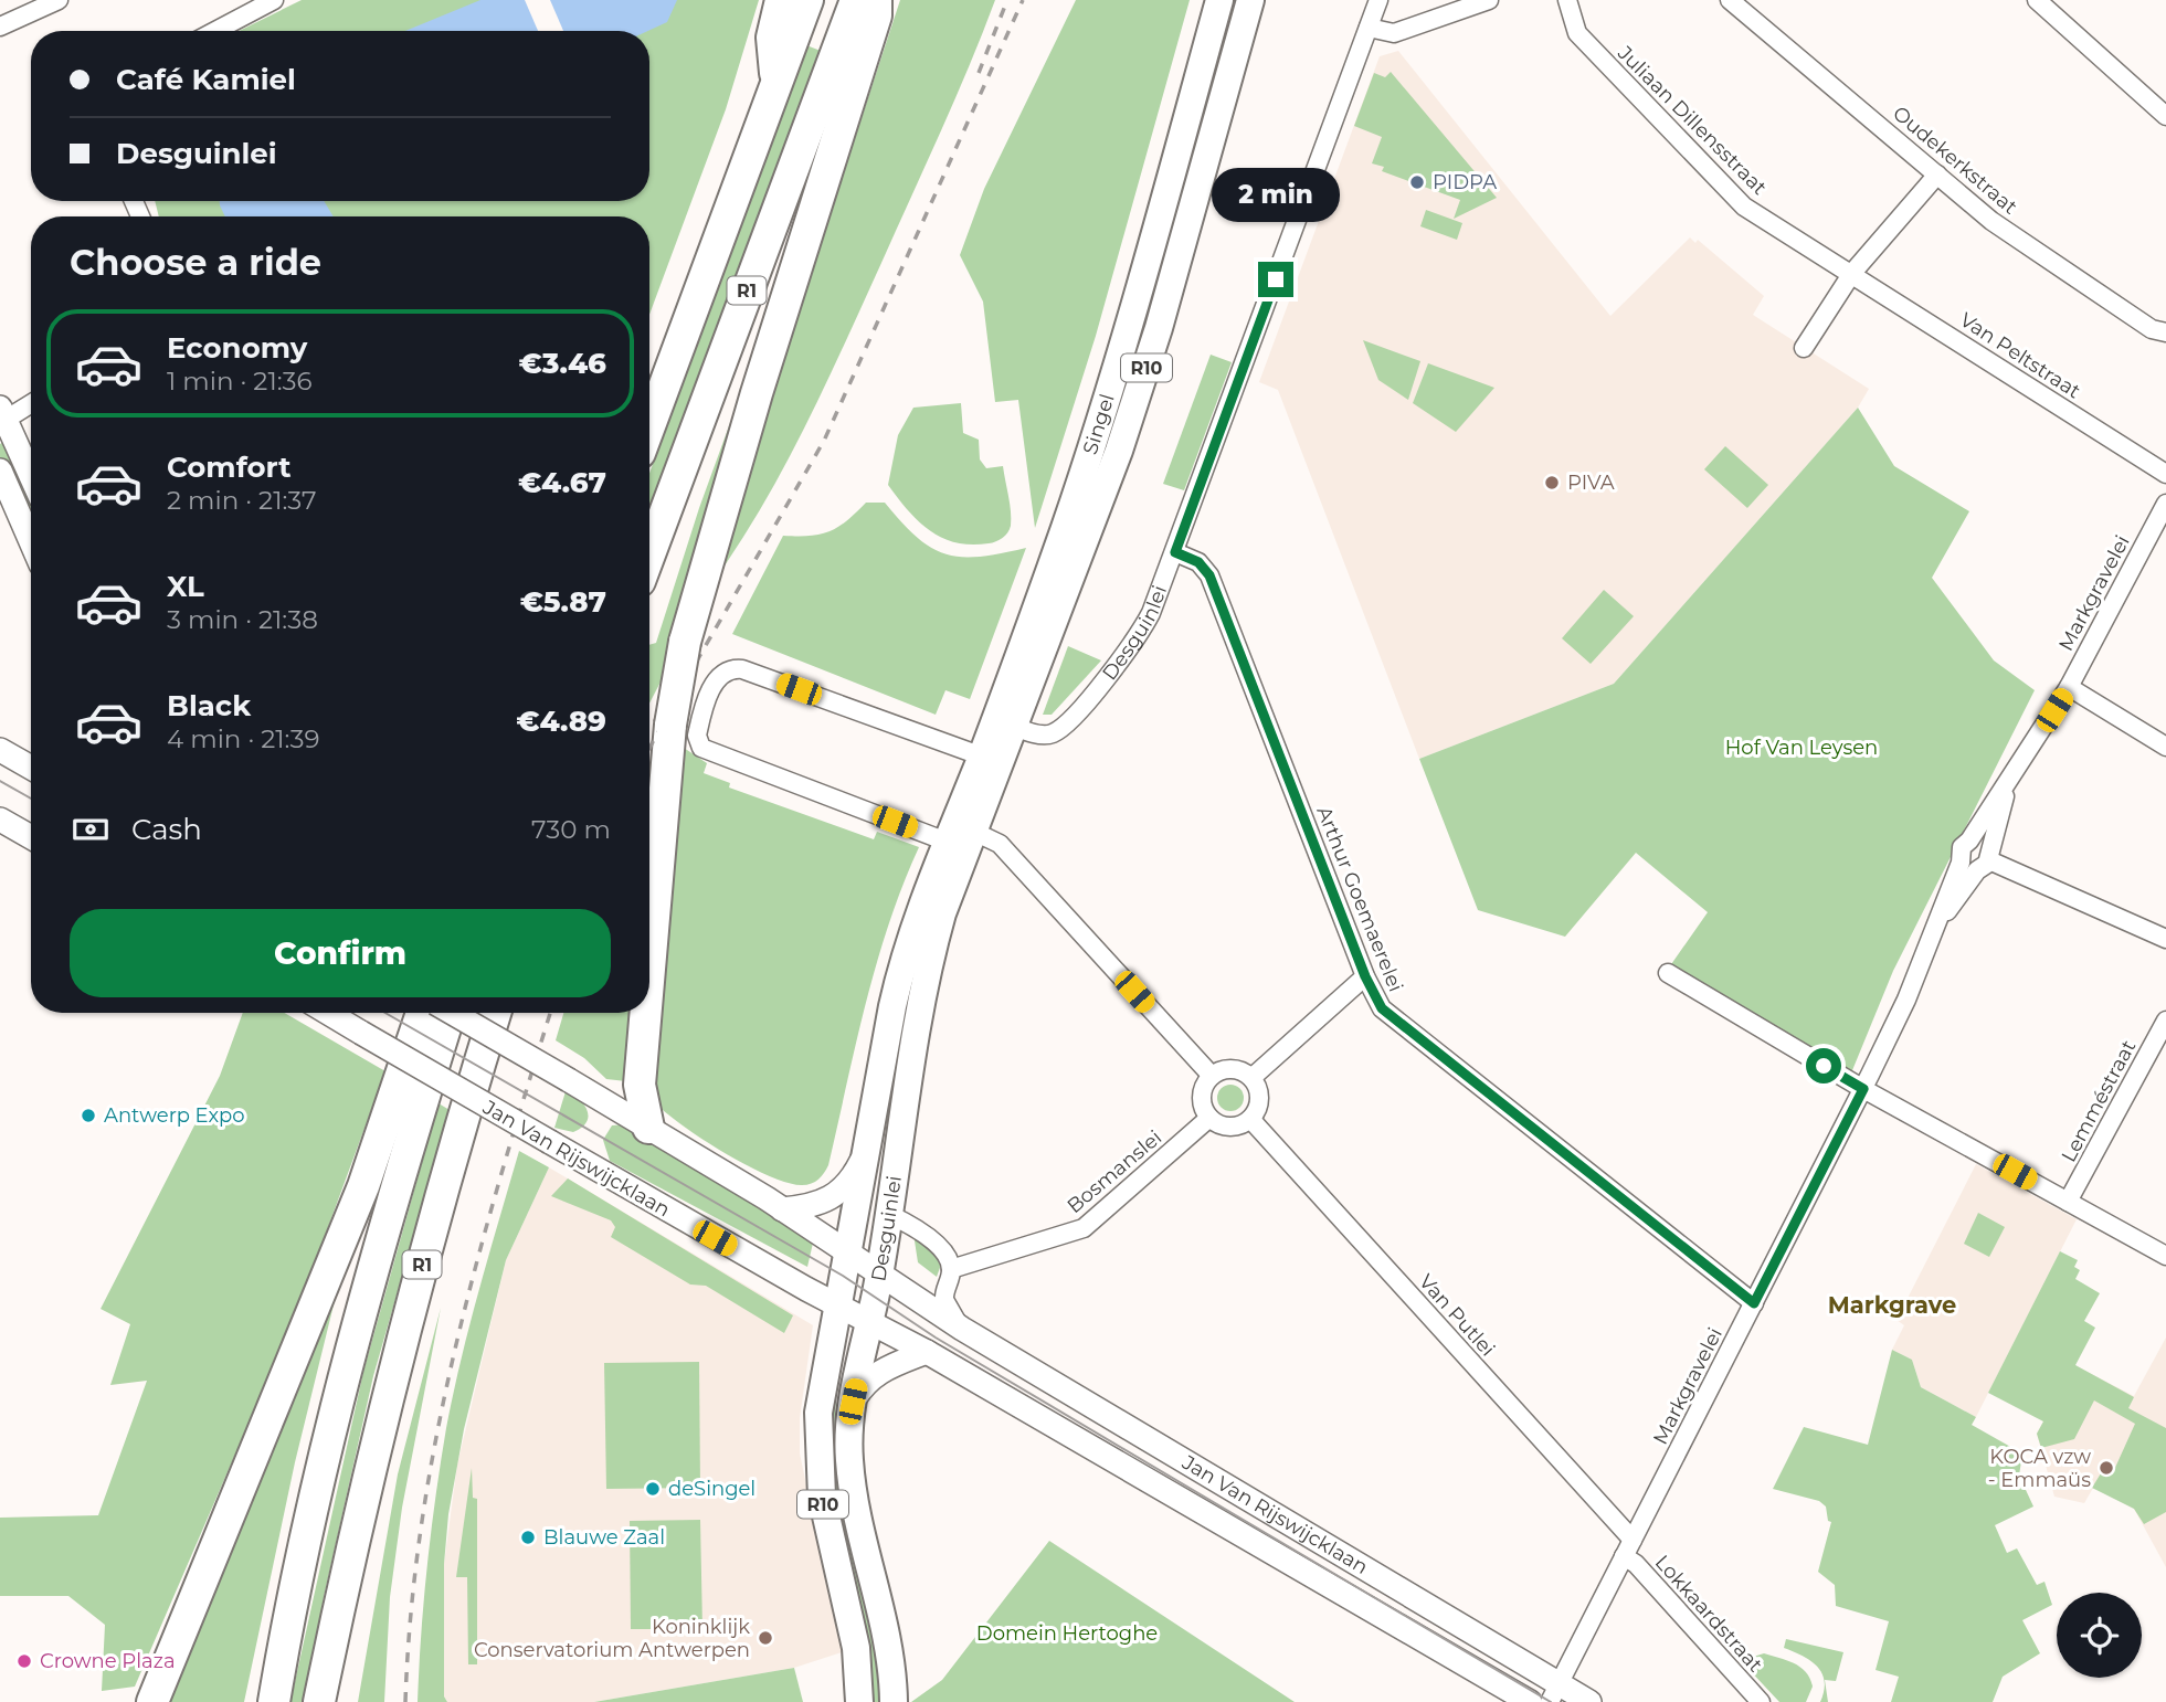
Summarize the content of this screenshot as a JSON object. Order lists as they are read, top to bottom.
{
  "streets": {
    "highway": ["R1"],
    "main road": [
      "R10",
      "Singel",
      "Desguinlei",
      "Jan Van Rijswijcklaan"
    ],
    "street": [
      "Juliaan Dillensstraat",
      "Oudekerkstraat",
      "Van Peltstraat",
      "Markgravelei",
      "Arthur Goemaerelei",
      "Lemméstraat",
      "Bosmanslei",
      "Van Putlei",
      "Lokkaardstraat"
    ]
  },
  "crossings": [
    ["Juliaan Dillensstraat", "Van Peltstraat"],
    ["Singel", "Desguinlei"],
    ["Markgravelei", "Arthur Goemaerelei"],
    ["Markgravelei", "Jan Van Rijswijcklaan"],
    ["Markgravelei", "Van Putlei"],
    ["Markgravelei", "Lokkaardstraat"],
    ["Desguinlei", "Arthur Goemaerelei"],
    ["Desguinlei", "Jan Van Rijswijcklaan"],
    ["Bosmanslei", "Van Putlei"]
  ],
  "districts": ["Markgrave"],
  "parks": ["Hof Van Leysen", "Domein Hertoghe"],
  "places": [
    "PIDPA",
    "PIVA",
    "Antwerp Expo",
    "KOCA vzw - Emmaüs",
    "deSingel",
    "Blauwe Zaal",
    "Koninklijk Conservatorium Antwerpen",
    "Crowne Plaza"
  ],
  "page": {
    "banner": ["Café Kamiel", "Desguinlei"],
    "bubble": "2 min",
    "heading": "Choose a ride",
    "list": [
      {
        "name": "Economy",
        "note": "1 min · 21:36",
        "value": "€3.46"
      },
      {
        "name": "Comfort",
        "note": "2 min · 21:37",
        "value": "€4.67"
      },
      {
        "name": "XL",
        "note": "3 min · 21:38",
        "value": "€5.87"
      },
      {
        "name": "Black",
        "note": "4 min · 21:39",
        "value": "€4.89"
      }
    ],
    "pay": ["Cash", "730 m"],
    "buttons": "Confirm"
  }
}
